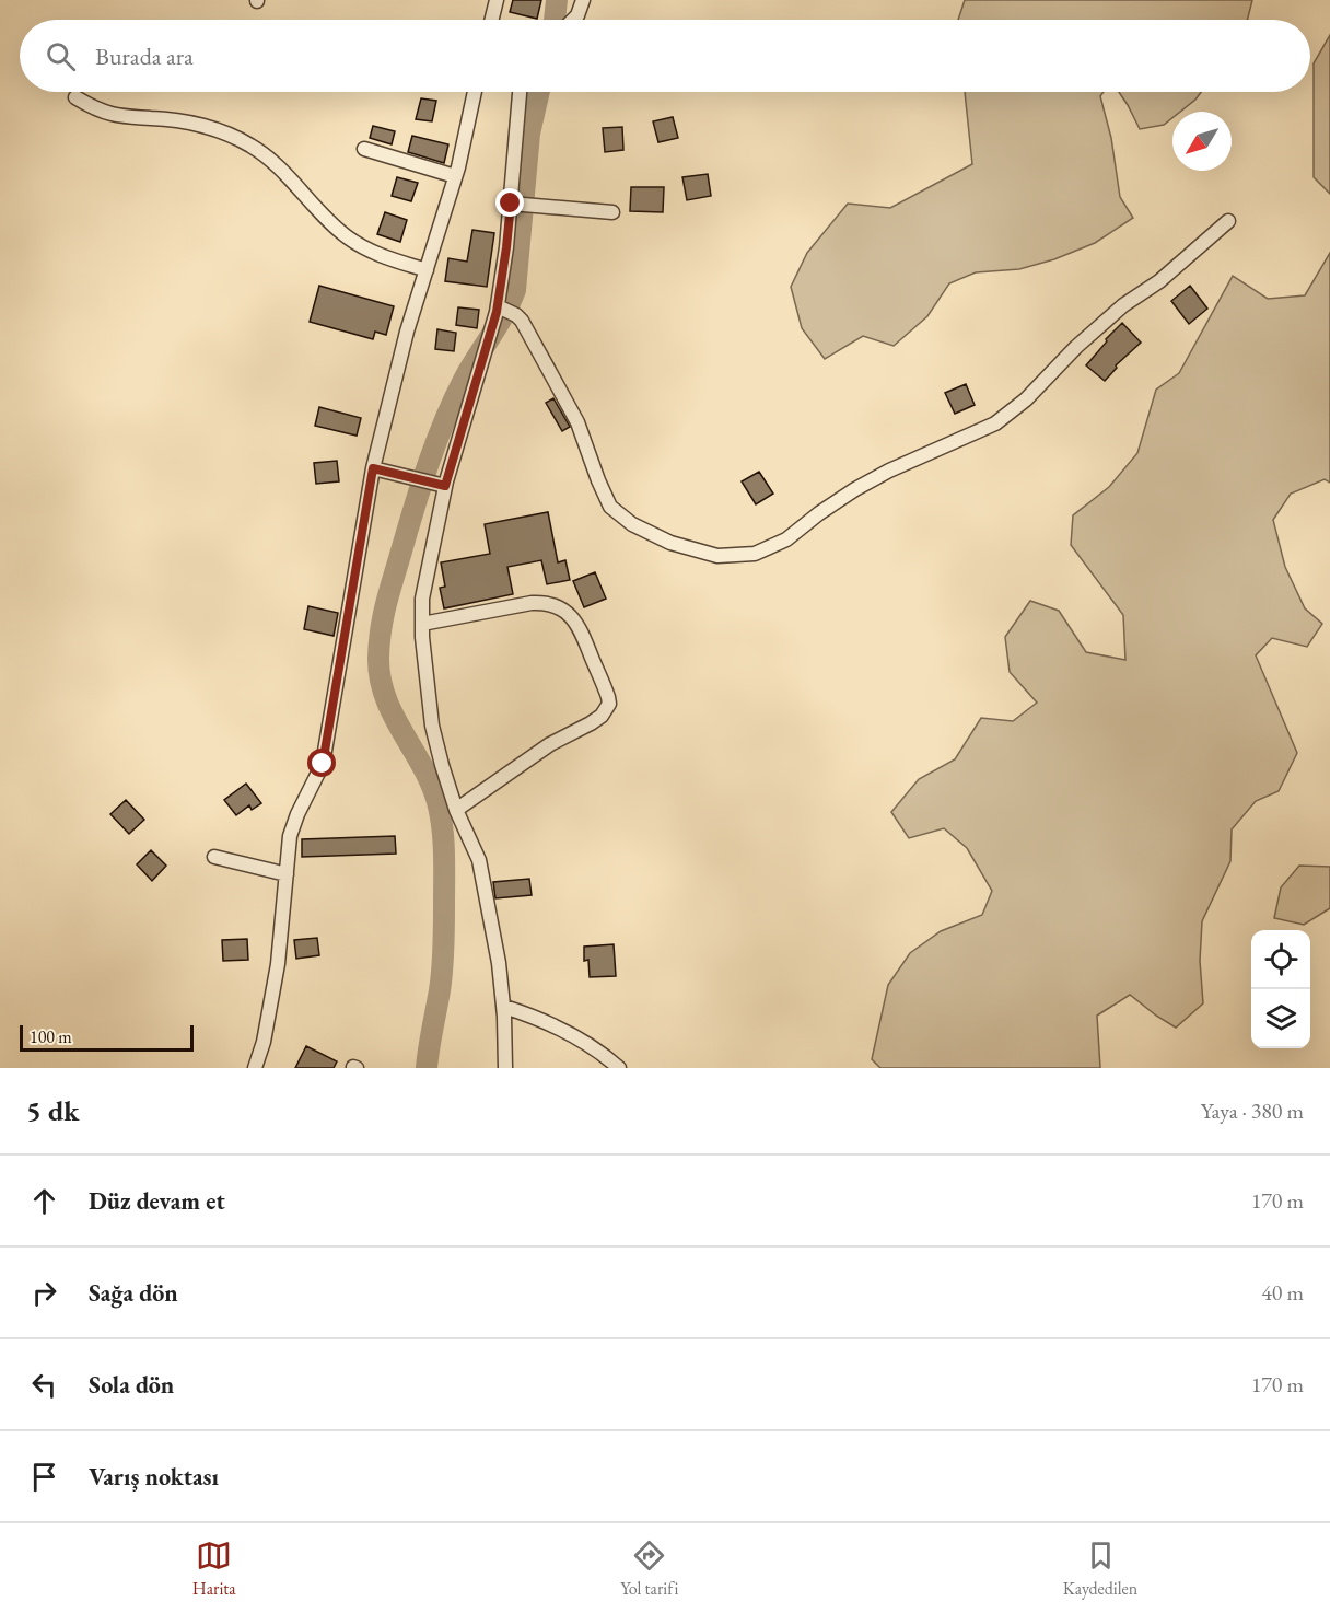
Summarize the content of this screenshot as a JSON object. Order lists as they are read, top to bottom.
{
  "scale_bar": "100 m",
  "north": "bottom left",
  "page": {
    "search": "Burada ara",
    "scale": "100 m",
    "heading": ["5 dk", "Yaya · 380 m"],
    "list": [
      ["Düz devam et", "170 m"],
      ["Sağa dön", "40 m"],
      ["Sola dön", "170 m"],
      "Varış noktası"
    ],
    "nav": ["Harita", "Yol tarifi", "Kaydedilen"]
  }
}
